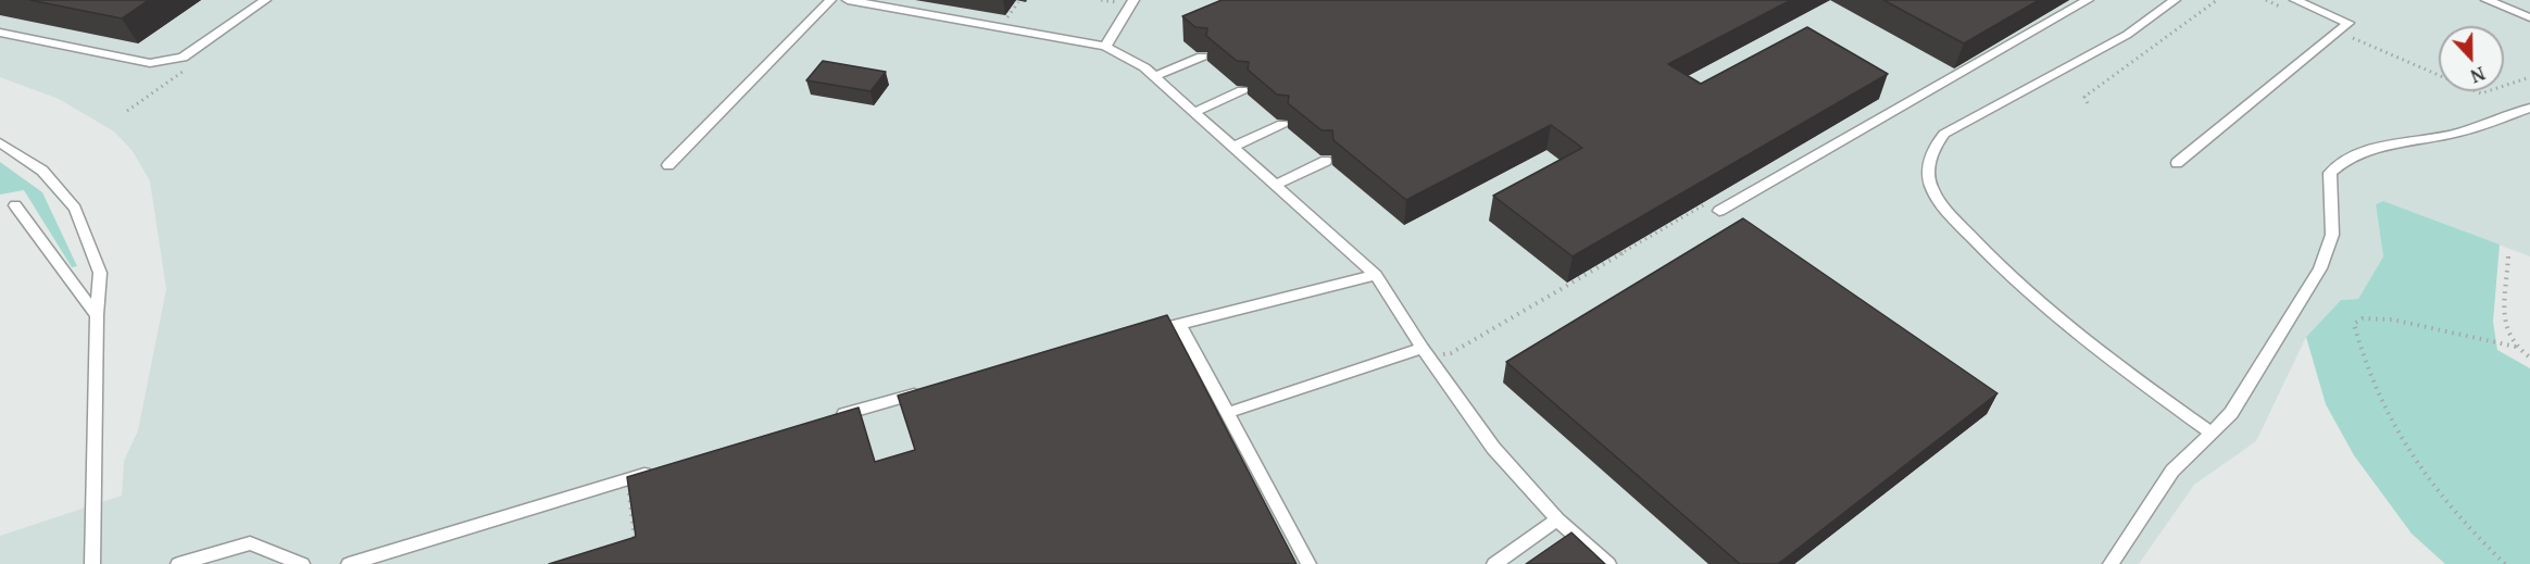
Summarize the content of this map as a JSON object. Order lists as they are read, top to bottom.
{
  "north": "bottom"
}
